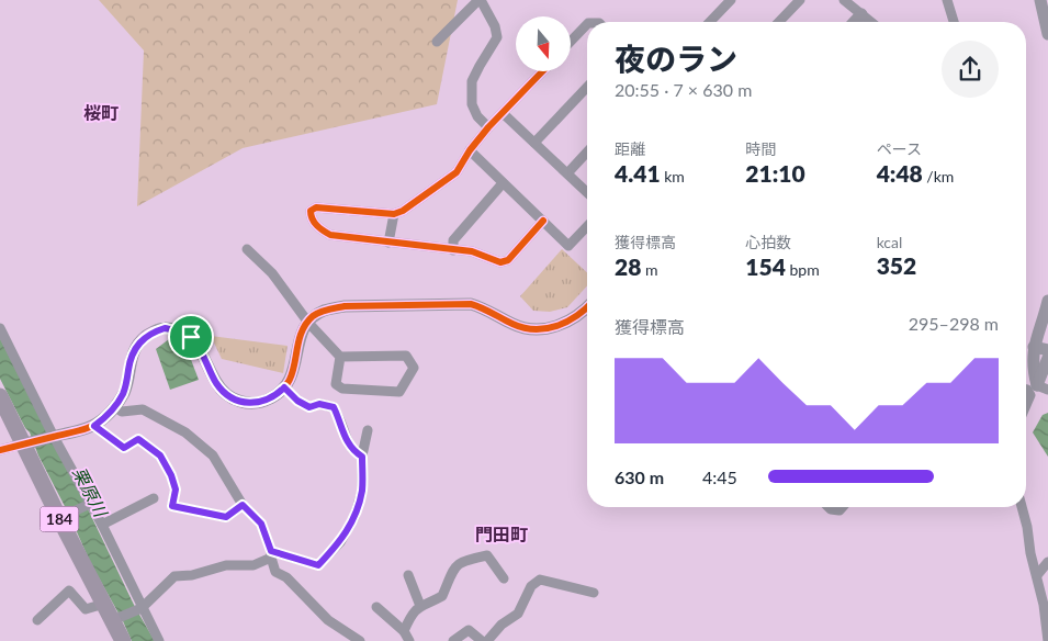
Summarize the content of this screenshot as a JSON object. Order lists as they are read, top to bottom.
{
  "streets": {
    "highway": ["184"]
  },
  "districts": ["桜町", "門田町"],
  "water": ["栗原川"],
  "north": "bottom",
  "page": {
    "heading": ["夜のラン", "20:55 · 7 × 630 m"],
    "stats": [
      ["距離", "4.41 km"],
      ["時間", "21:10"],
      ["ペース", "4:48 /km"],
      ["獲得標高", "28 m"],
      ["心拍数", "154 bpm"],
      ["kcal", "352"]
    ],
    "chart": ["獲得標高", "295–298 m"],
    "list": [
      {
        "name": "630 m",
        "note": "4:45"
      }
    ]
  }
}
